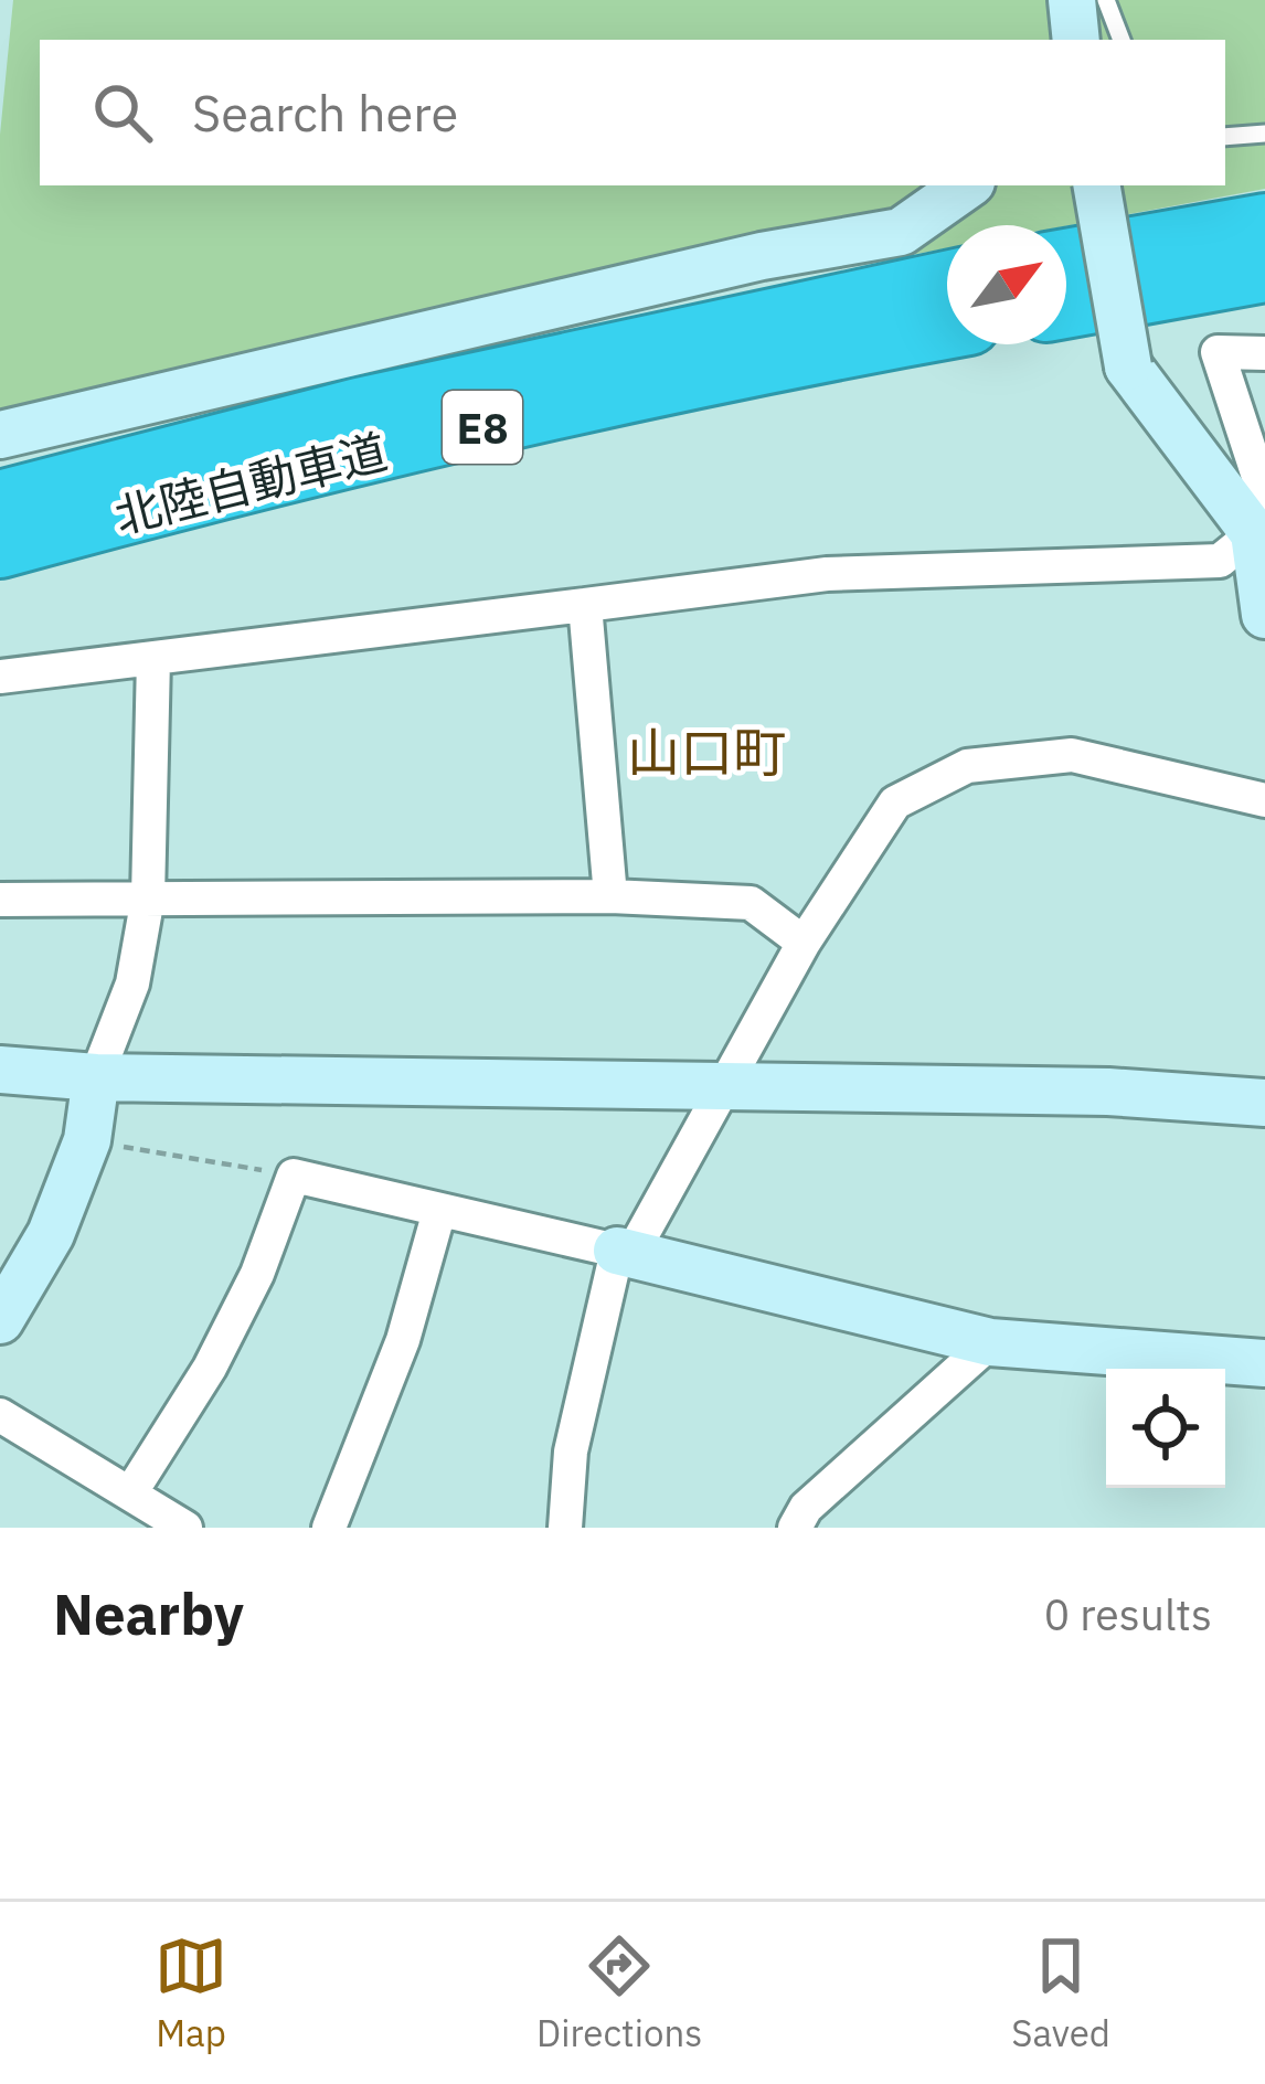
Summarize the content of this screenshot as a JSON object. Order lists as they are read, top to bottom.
{
  "streets": {
    "highway": ["E8", "北陸自動車道"]
  },
  "districts": ["山口町"],
  "north": "top right",
  "page": {
    "search": "Search here",
    "heading": ["Nearby", "0 results"],
    "nav": ["Map", "Directions", "Saved"]
  }
}
